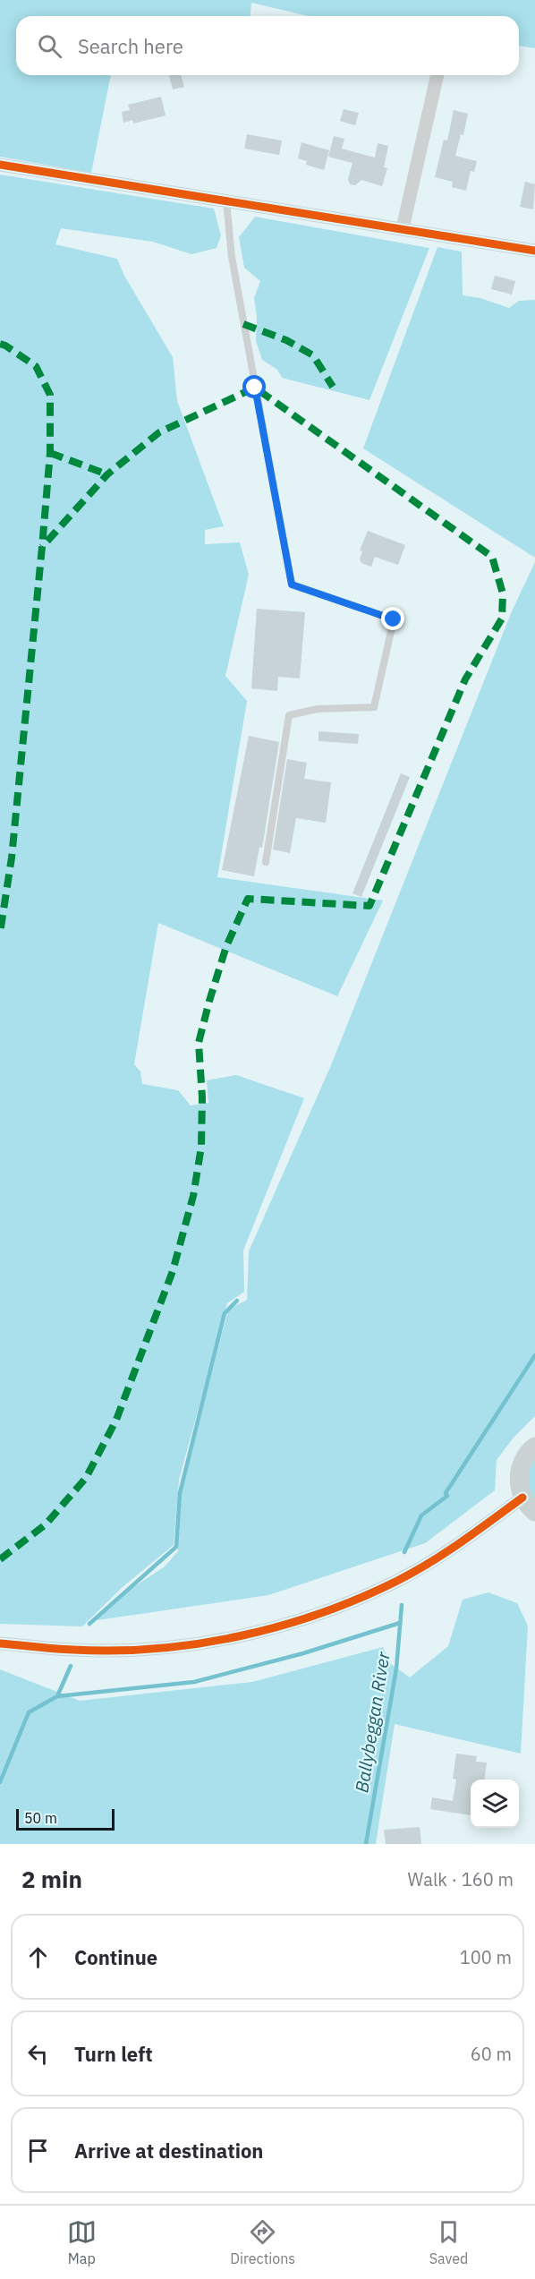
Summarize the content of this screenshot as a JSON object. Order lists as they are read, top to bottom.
{
  "water": ["Ballybeggan River"],
  "scale_bar": "50 m",
  "page": {
    "search": "Search here",
    "scale": "50 m",
    "heading": ["2 min", "Walk · 160 m"],
    "list": [
      ["Continue", "100 m"],
      ["Turn left", "60 m"],
      "Arrive at destination"
    ],
    "nav": ["Map", "Directions", "Saved"]
  }
}
